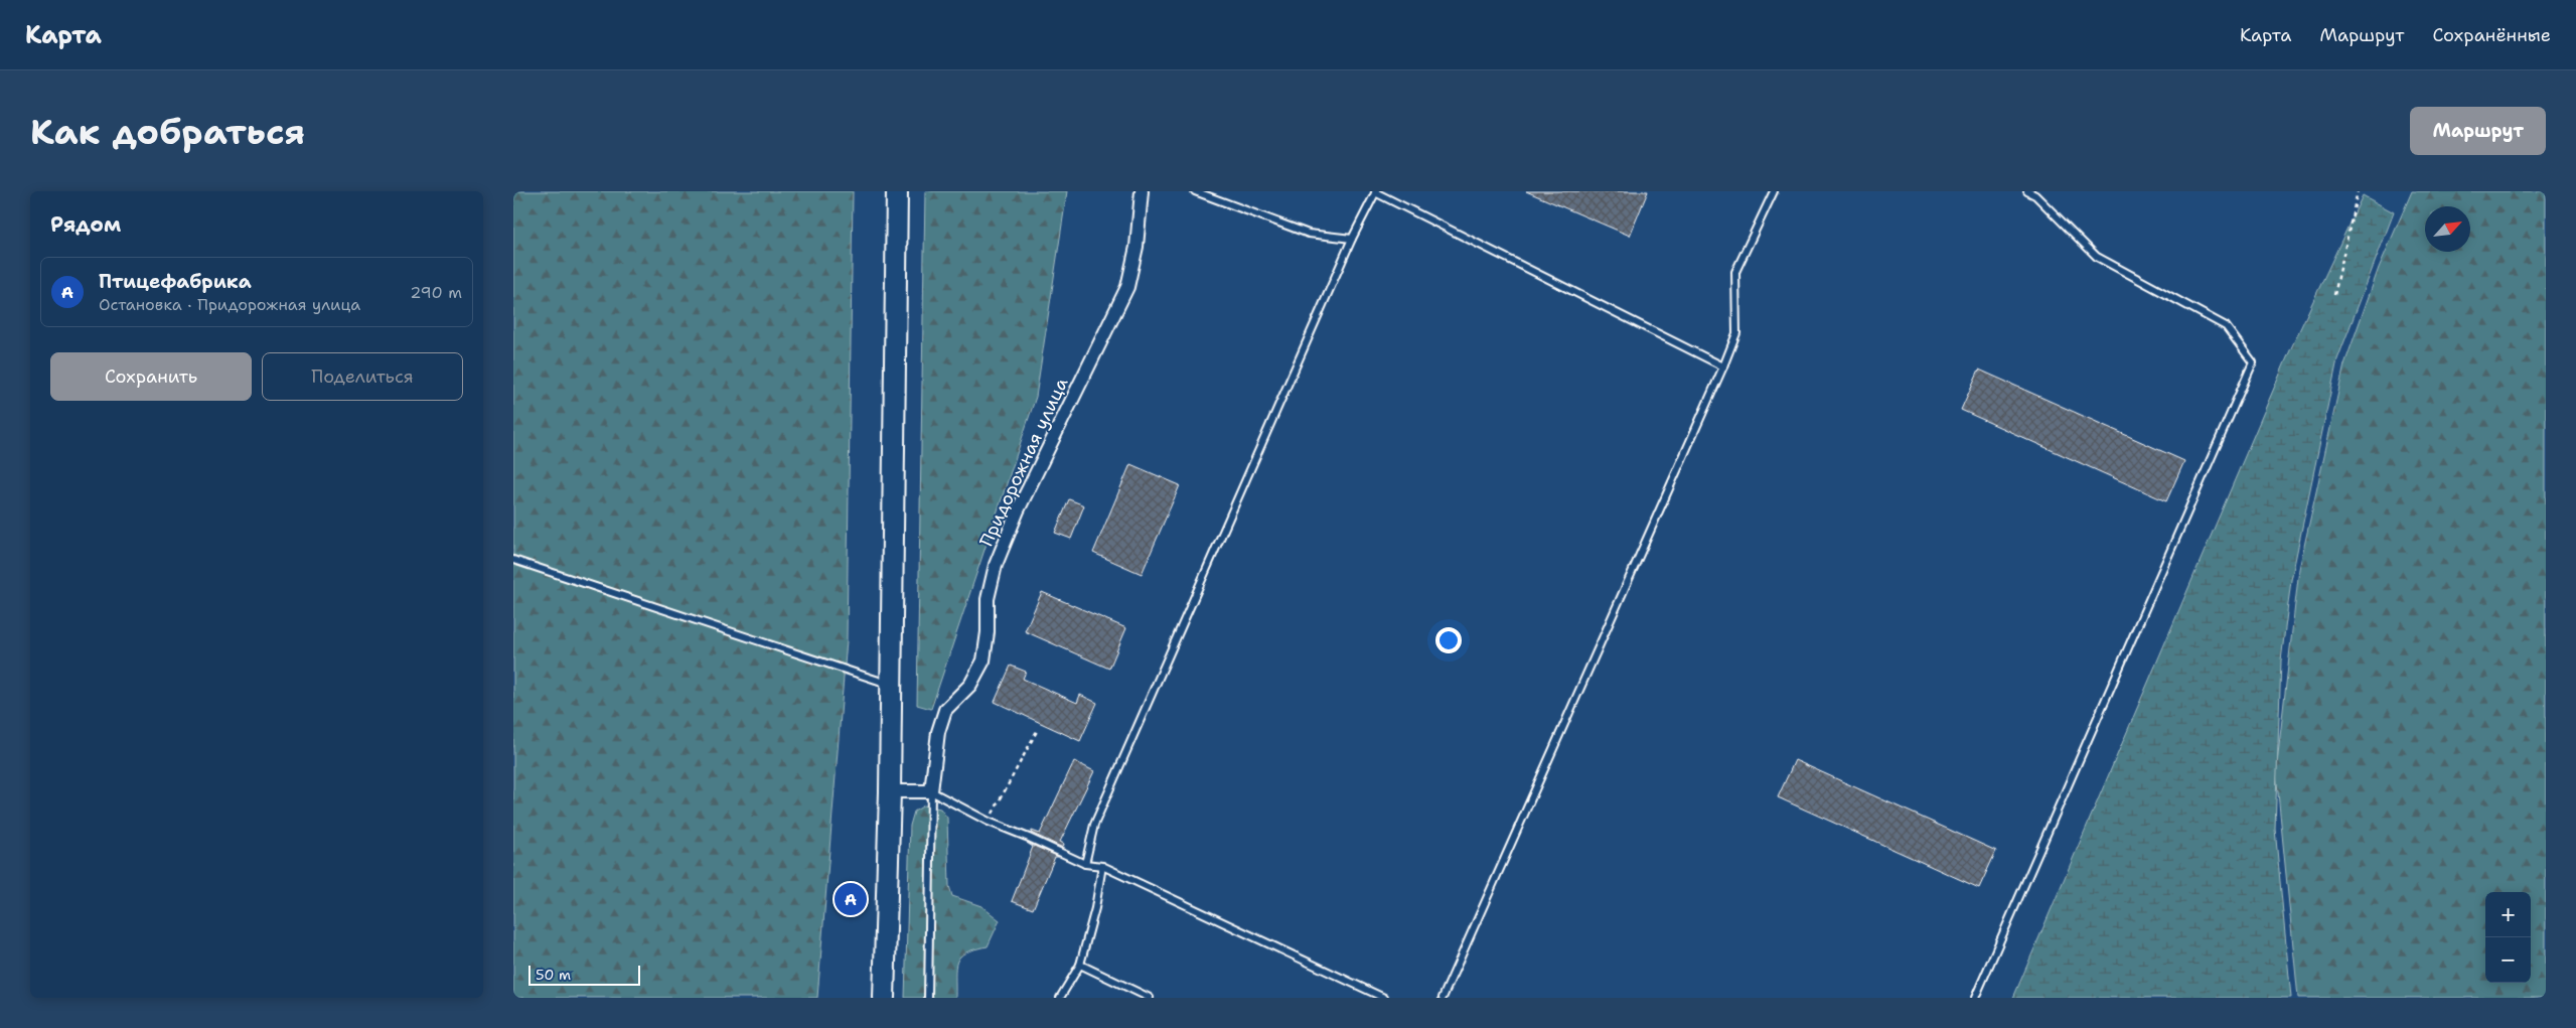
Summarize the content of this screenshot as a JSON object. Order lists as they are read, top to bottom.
{
  "streets": {
    "street": ["Придорожная улица"]
  },
  "scale_bar": "50 m",
  "north": "top right",
  "page": {
    "header": "Карта",
    "nav": ["Карта", "Маршрут", "Сохранённые"],
    "buttons": [
      "Маршрут",
      ["Сохранить", "Поделиться"]
    ],
    "title": "Как добраться",
    "heading": "Рядом",
    "list": [
      {
        "mark": "A",
        "name": "Птицефабрика",
        "note": "Остановка · Придорожная улица",
        "value": "290 m"
      }
    ],
    "pins": "A",
    "map_buttons": ["+", "−"],
    "scale": "50 m"
  }
}
